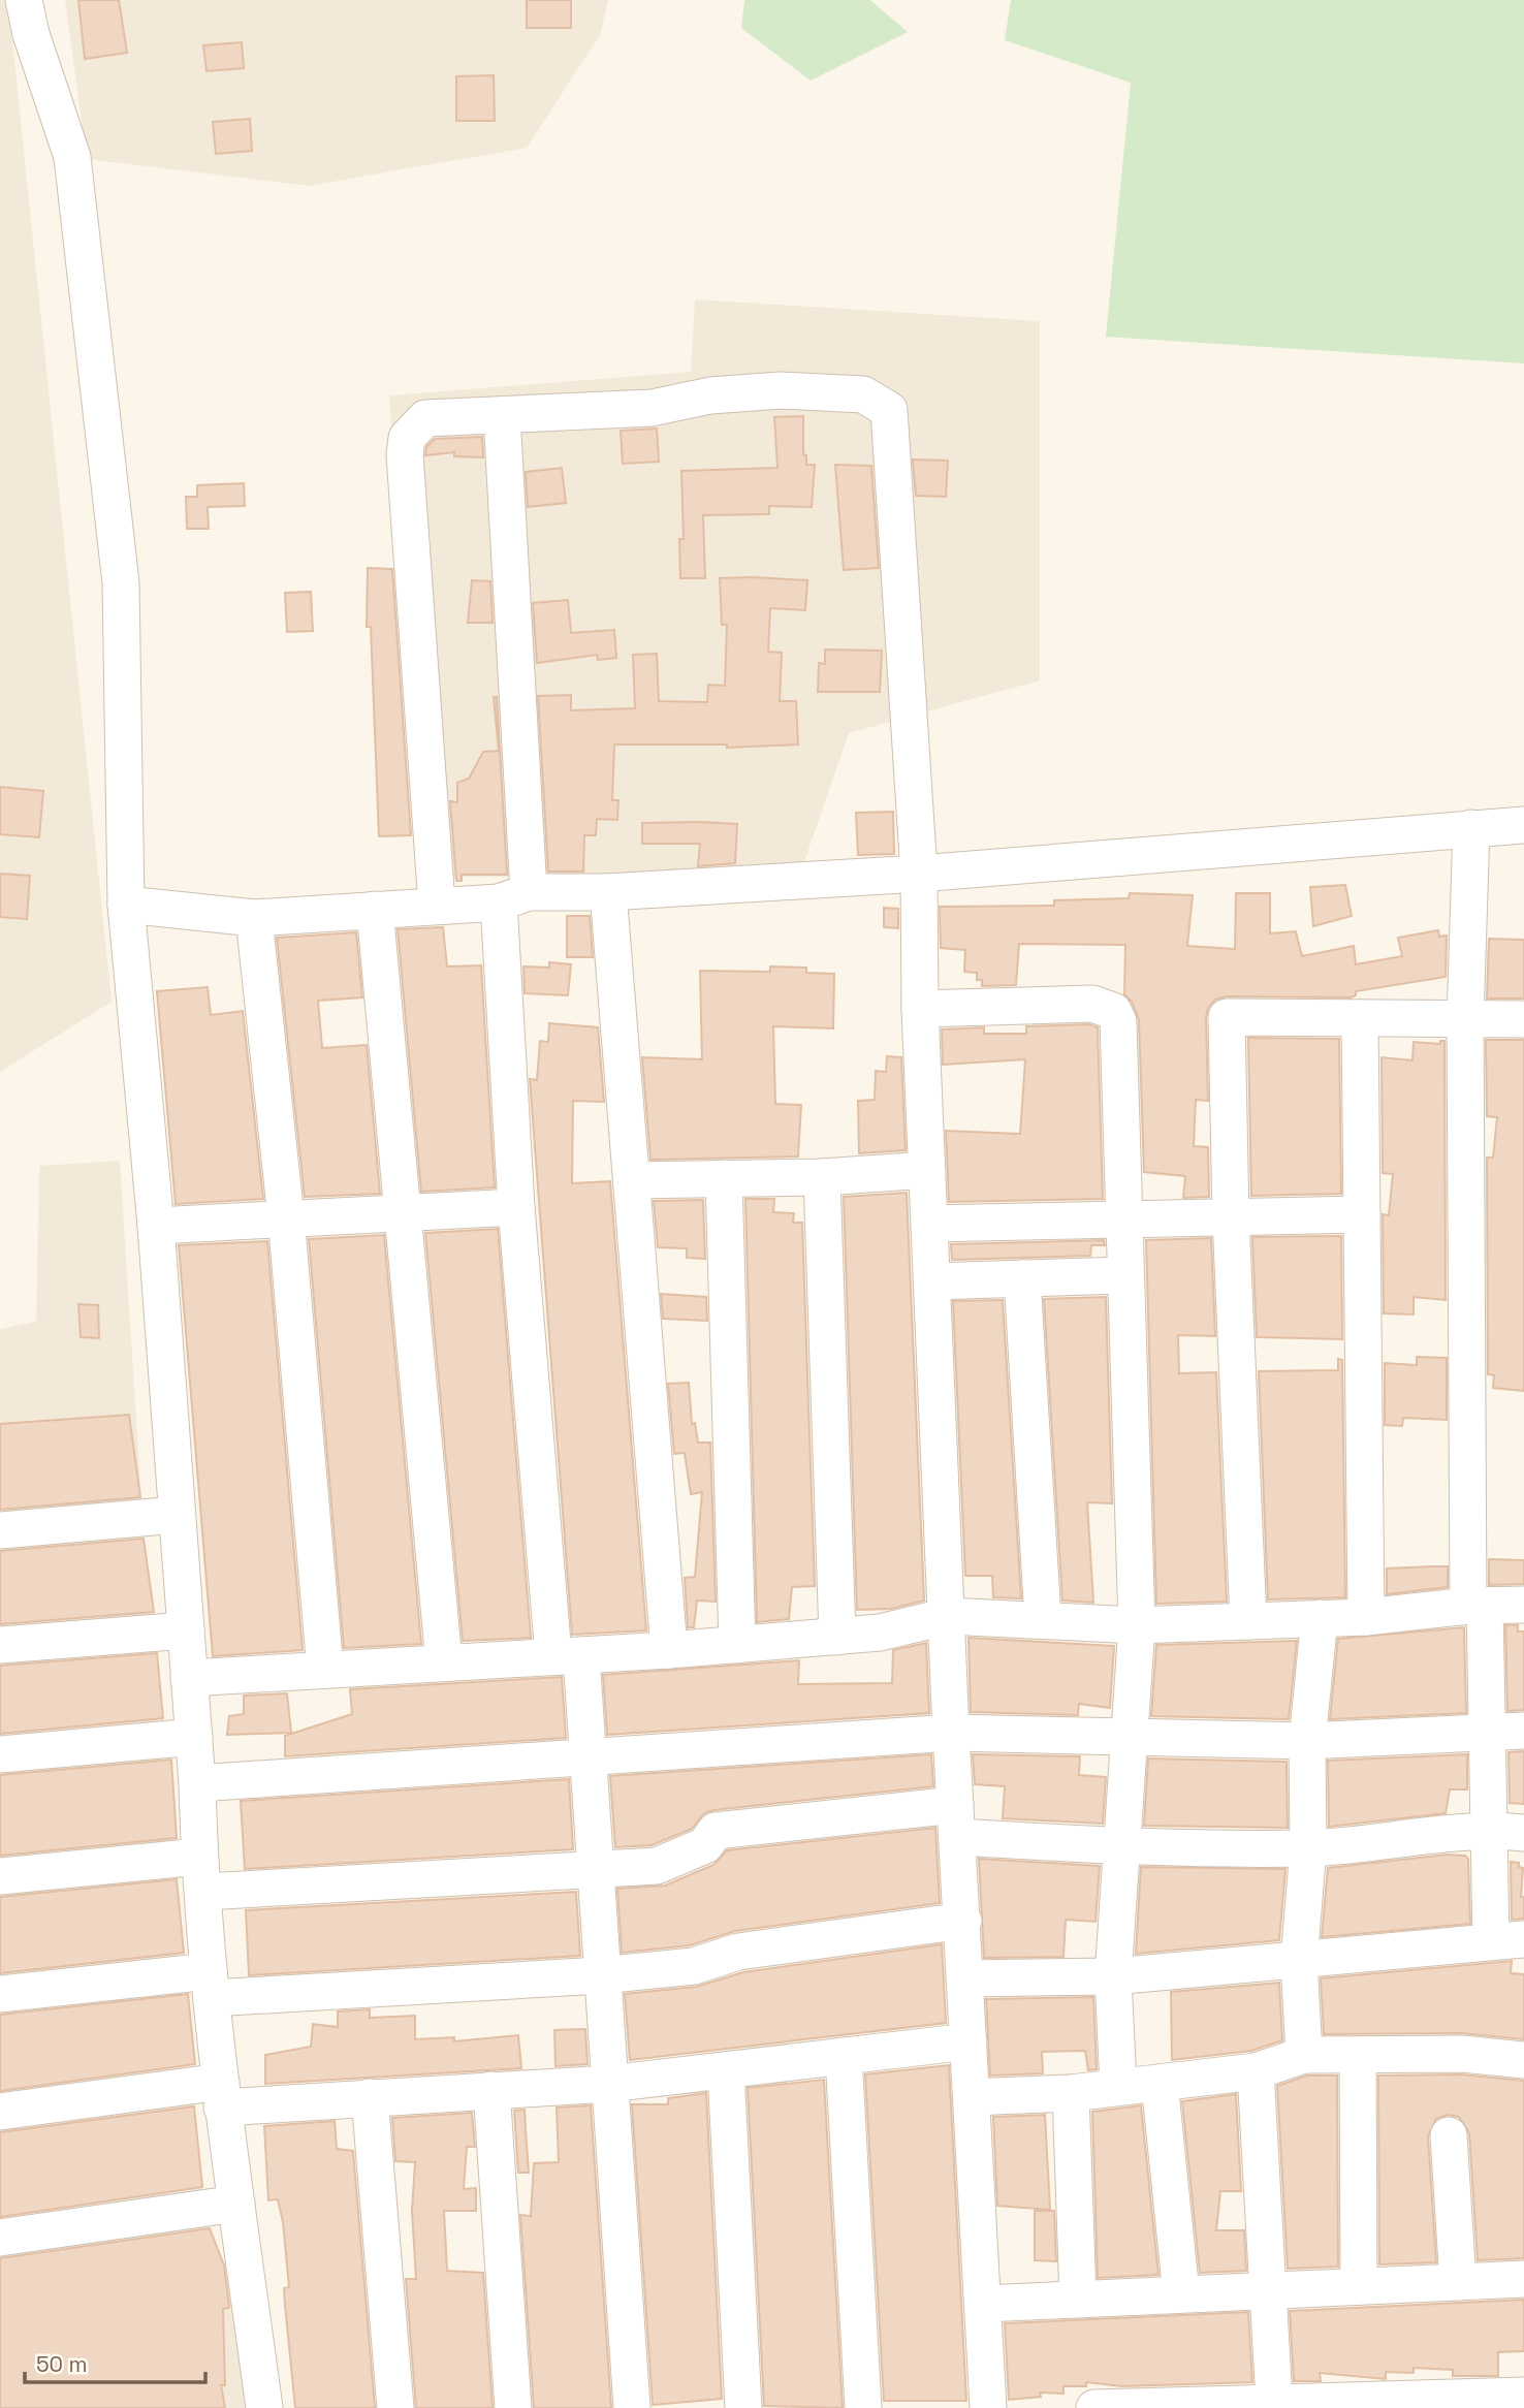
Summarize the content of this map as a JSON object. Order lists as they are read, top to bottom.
{
  "scale_bar": "50 m"
}
